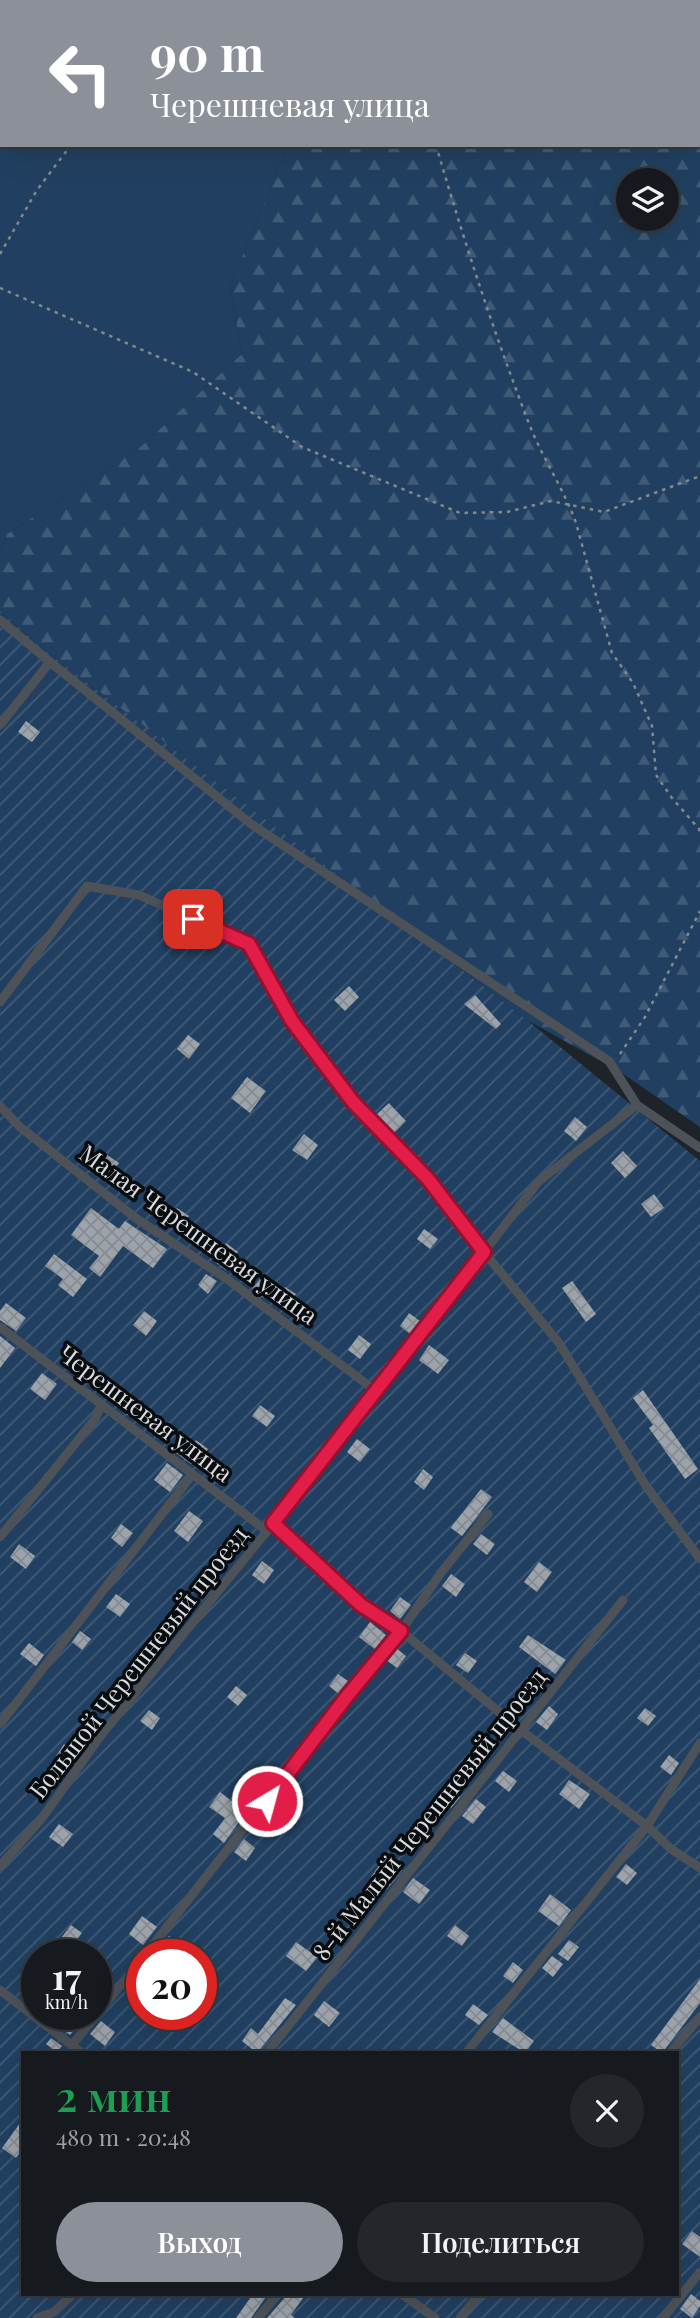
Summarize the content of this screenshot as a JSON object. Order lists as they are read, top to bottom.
{
  "streets": {
    "lane": [
      "Малая Черешневая улица",
      "Черешневая улица",
      "Большой Черешневый проезд",
      "8-й Малый Черешневый проезд"
    ]
  },
  "crossings": [
    ["Малая Черешневая улица", "Большой Черешневый проезд"],
    ["Черешневая улица", "Большой Черешневый проезд"],
    ["Черешневая улица", "8-й Малый Черешневый проезд"]
  ],
  "page": {
    "turn": ["90 m", "Черешневая улица"],
    "speed": "17 km/h",
    "limit": "20",
    "heading": ["2 мин", "480 m · 20:48"],
    "buttons": ["Выход", "Поделиться"]
  }
}
